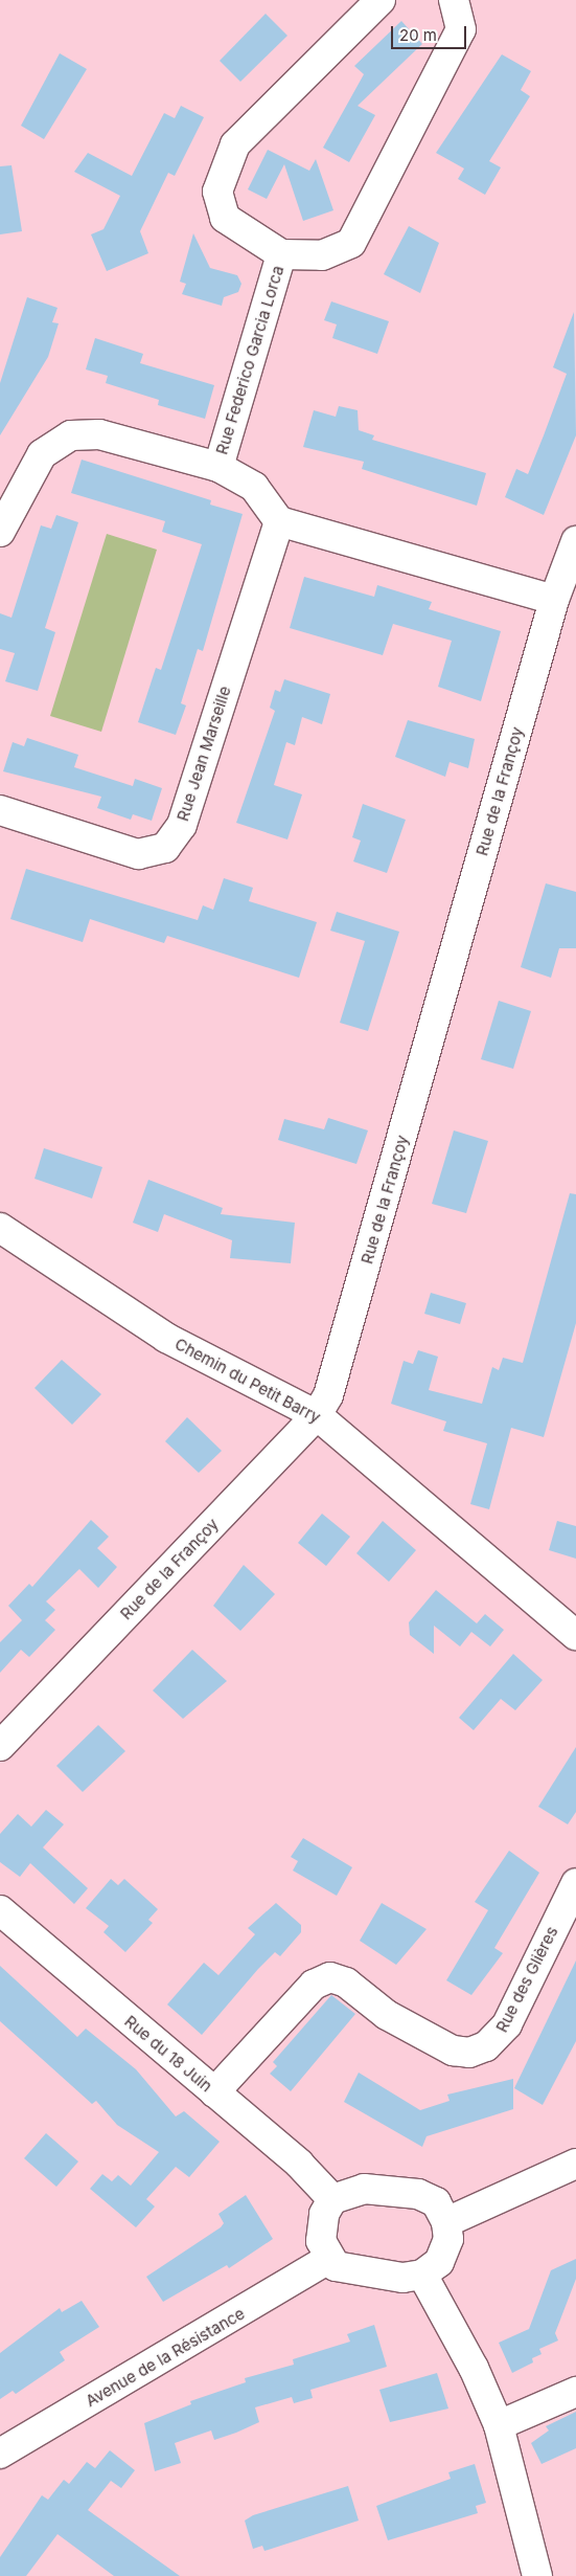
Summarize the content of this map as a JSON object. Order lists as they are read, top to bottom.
{
  "streets": {
    "street": [
      "Rue Federico Garcia Lorca",
      "Rue Jean Marseille",
      "Rue de la Françoy",
      "Chemin du Petit Barry",
      "Rue des Glières",
      "Rue du 18 Juin",
      "Avenue de la Résistance"
    ]
  },
  "crossings": [
    ["Rue de la Françoy", "Chemin du Petit Barry"],
    ["Rue des Glières", "Rue du 18 Juin"],
    ["Rue du 18 Juin", "Avenue de la Résistance"]
  ],
  "scale_bar": "20 m"
}
